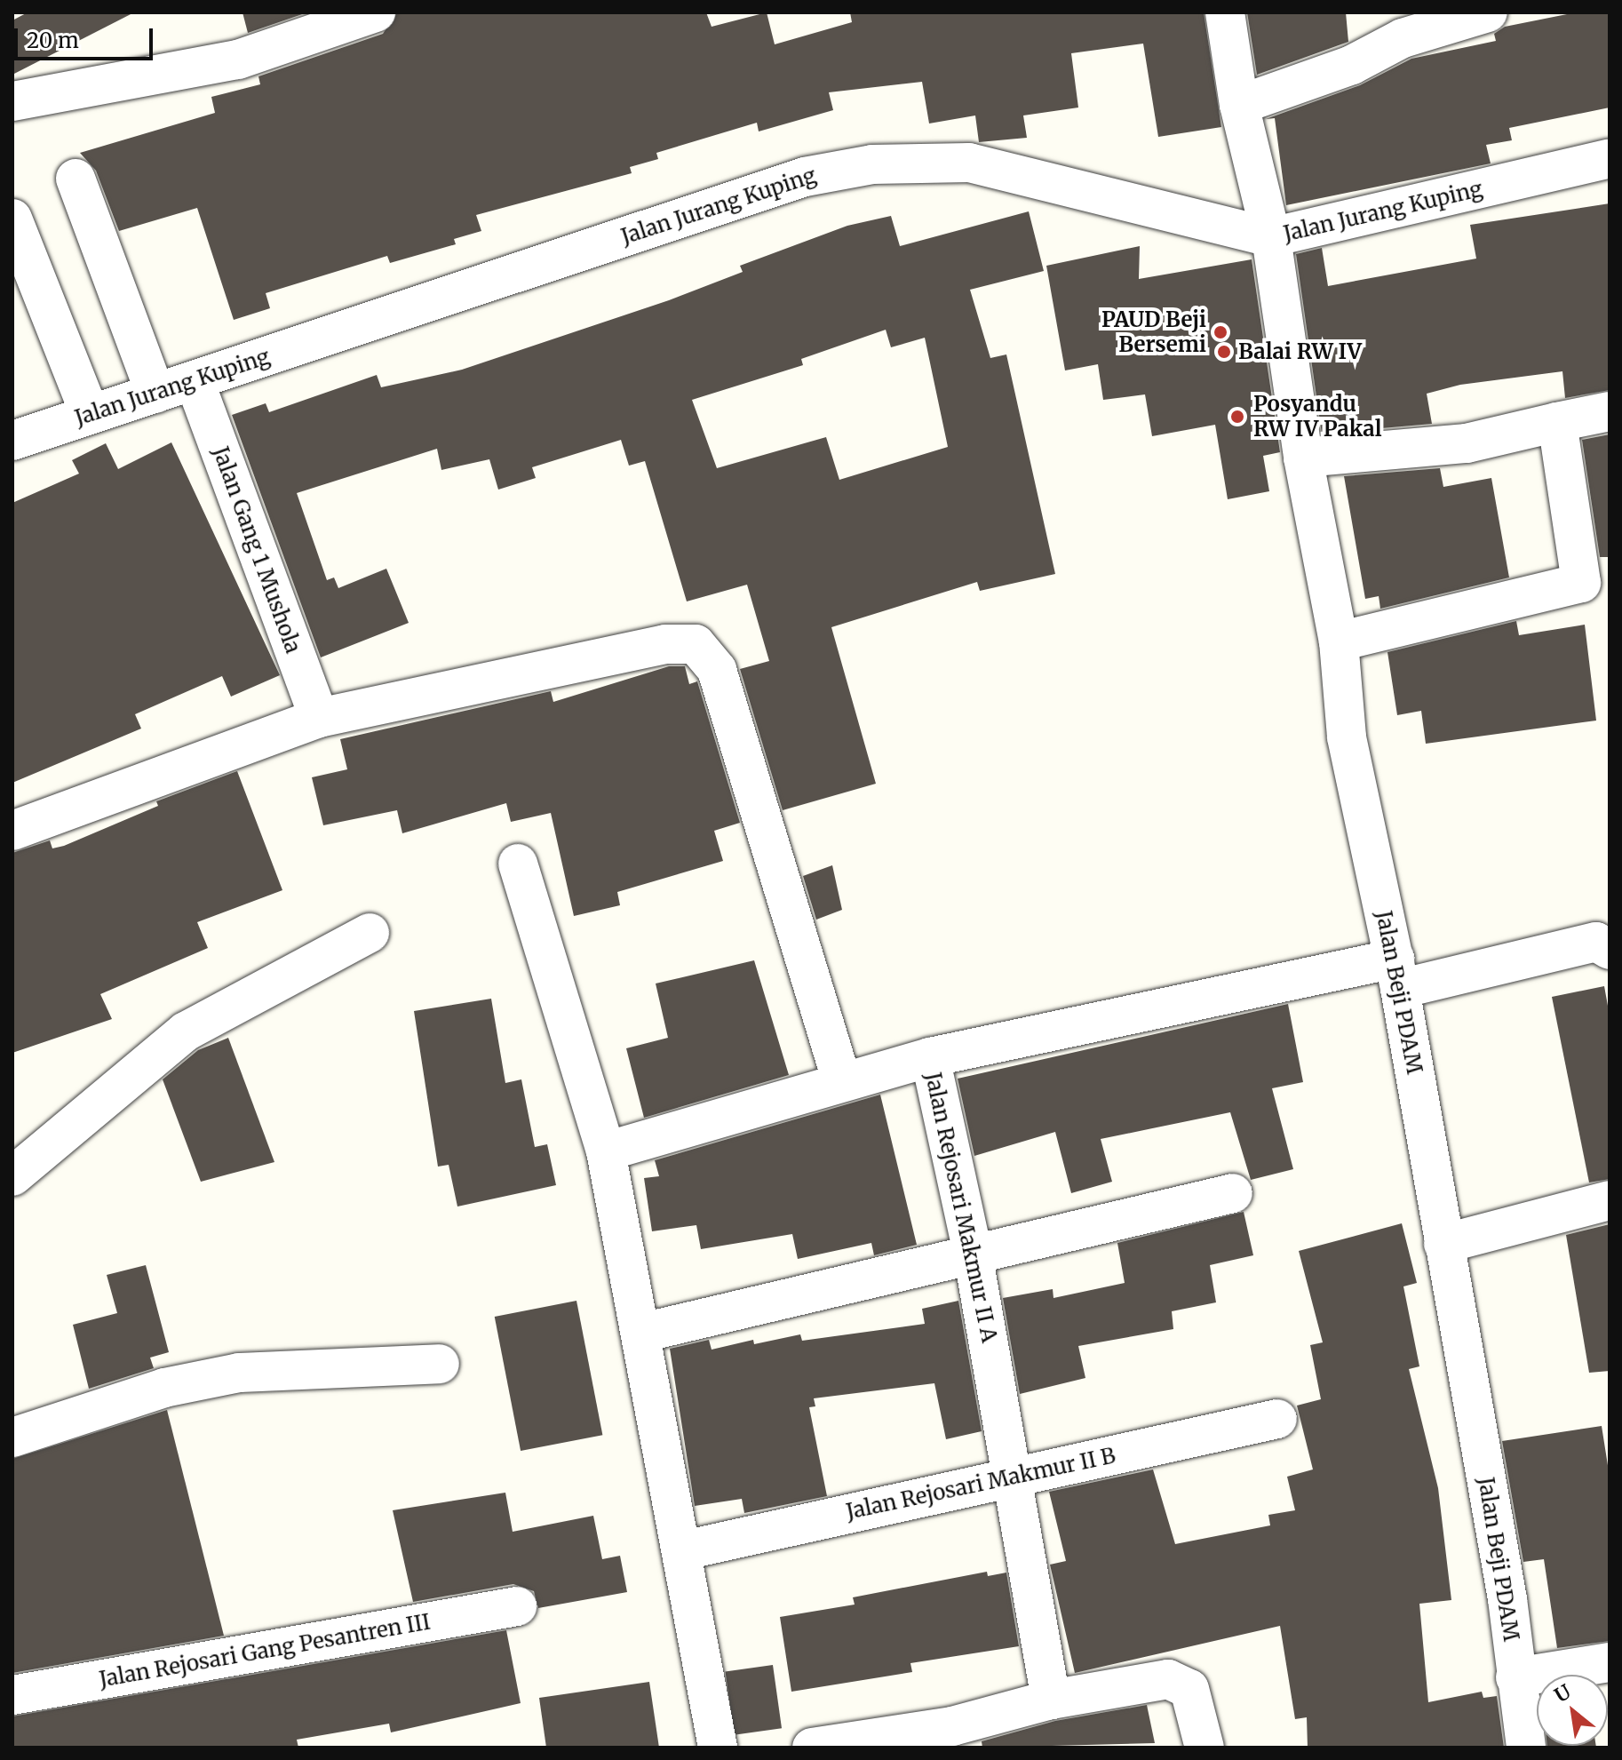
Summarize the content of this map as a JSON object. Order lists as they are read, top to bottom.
{
  "streets": {
    "street": [
      "Jalan Jurang Kuping",
      "Jalan Gang 1 Mushola",
      "Jalan Beji PDAM",
      "Jalan Rejosari Makmur II A",
      "Jalan Rejosari Makmur II B",
      "Jalan Rejosari Gang Pesantren III"
    ]
  },
  "crossings": [
    ["Jalan Jurang Kuping", "Jalan Gang 1 Mushola"],
    ["Jalan Jurang Kuping", "Jalan Beji PDAM"],
    ["Jalan Beji PDAM", "Jalan Rejosari Makmur II A"],
    ["Jalan Rejosari Makmur II A", "Jalan Rejosari Makmur II B"]
  ],
  "places": ["PAUD Beji Bersemi", "Balai RW IV", "Posyandu RW IV Pakal"],
  "scale_bar": "20 m",
  "north": "top left"
}
